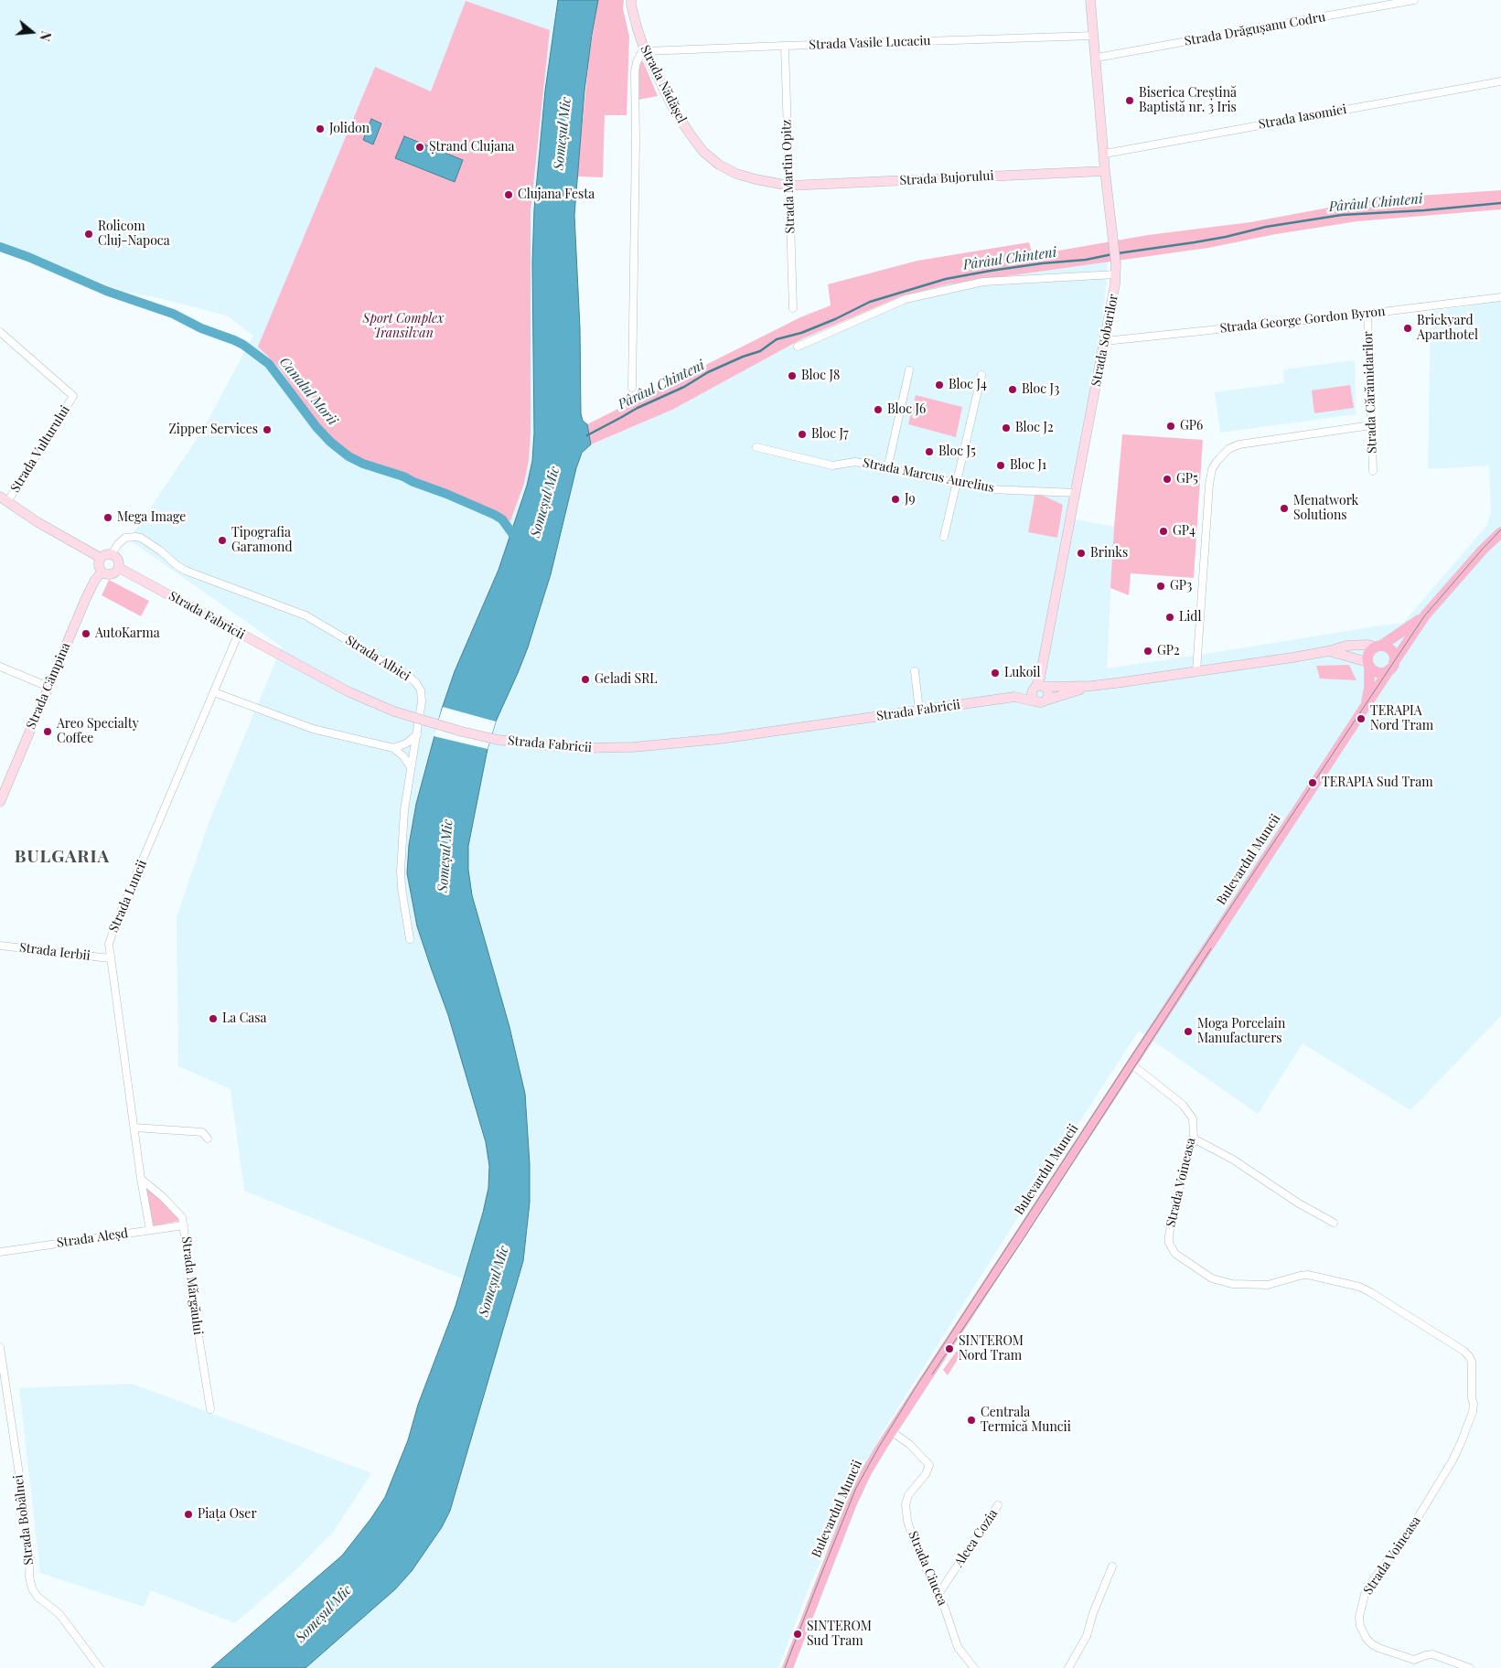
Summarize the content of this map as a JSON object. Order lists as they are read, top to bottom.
{
  "streets": {
    "main road": [
      "Strada Nădășel",
      "Strada Bujorului",
      "Strada Sobarilor",
      "Strada Fabricii",
      "Strada Câmpina",
      "Bulevardul Muncii"
    ],
    "street": [
      "Strada Drăgușanu Codru",
      "Strada Vasile Lucaciu",
      "Strada Iasomiei",
      "Strada Martin Opitz",
      "Strada George Gordon Byron",
      "Strada Cărămidarilor",
      "Strada Vulturului",
      "Strada Marcus Aurelius",
      "Strada Albiei",
      "Strada Luncii",
      "Strada Ierbii",
      "Strada Voineasa",
      "Strada Aleșd",
      "Strada Mărgăului",
      "Strada Bobâlnei",
      "Aleea Cozia",
      "Strada Ciucea"
    ]
  },
  "crossings": [
    ["Strada Drăgușanu Codru", "Strada Sobarilor"],
    ["Strada Vasile Lucaciu", "Strada Nădășel"],
    ["Strada Vasile Lucaciu", "Strada Martin Opitz"],
    ["Strada Vasile Lucaciu", "Strada Sobarilor"],
    ["Strada Nădășel", "Strada Martin Opitz"],
    ["Strada Nădășel", "Strada Bujorului"],
    ["Strada Iasomiei", "Strada Sobarilor"],
    ["Strada Martin Opitz", "Strada Bujorului"],
    ["Strada Bujorului", "Strada Sobarilor"],
    ["Strada George Gordon Byron", "Strada Sobarilor"],
    ["Strada George Gordon Byron", "Strada Cărămidarilor"],
    ["Strada Sobarilor", "Strada Marcus Aurelius"],
    ["Strada Sobarilor", "Strada Fabricii"],
    ["Strada Fabricii", "Strada Albiei"],
    ["Strada Fabricii", "Strada Câmpina"],
    ["Strada Fabricii", "Bulevardul Muncii"],
    ["Strada Fabricii", "Strada Luncii"],
    ["Strada Albiei", "Strada Câmpina"],
    ["Bulevardul Muncii", "Strada Voineasa"],
    ["Bulevardul Muncii", "Strada Ciucea"],
    ["Strada Luncii", "Strada Ierbii"],
    ["Strada Luncii", "Strada Aleșd"],
    ["Strada Luncii", "Strada Mărgăului"],
    ["Strada Aleșd", "Strada Mărgăului"],
    ["Aleea Cozia", "Strada Ciucea"]
  ],
  "districts": ["BULGARIA"],
  "water": ["Someșul Mic", "Pârâul Chinteni", "Canalul Morii"],
  "parks": ["Sport Complex Transilvan"],
  "places": [
    "Biserica Creștină Baptistă nr. 3 Iris",
    "Jolidon",
    "Ștrand Clujana",
    "Clujana Festa",
    "Rolicom Cluj-Napoca",
    "Brickyard Aparthotel",
    "Bloc J8",
    "Bloc J4",
    "Bloc J3",
    "Bloc J6",
    "GP6",
    "Bloc J2",
    "Zipper Services",
    "Bloc J7",
    "Bloc J5",
    "Bloc J1",
    "GP5",
    "J9",
    "Menatwork Solutions",
    "Mega Image",
    "GP4",
    "Tipografia Garamond",
    "Brinks",
    "GP3",
    "Lidl",
    "AutoKarma",
    "GP2",
    "Lukoil",
    "Geladi SRL",
    "TERAPIA Nord Tram",
    "Areo Specialty Coffee",
    "TERAPIA Sud Tram",
    "La Casa",
    "Moga Porcelain Manufacturers",
    "SINTEROM Nord Tram",
    "Centrala Termică Muncii",
    "Piața Oser",
    "SINTEROM Sud Tram"
  ],
  "north": "right"
}
